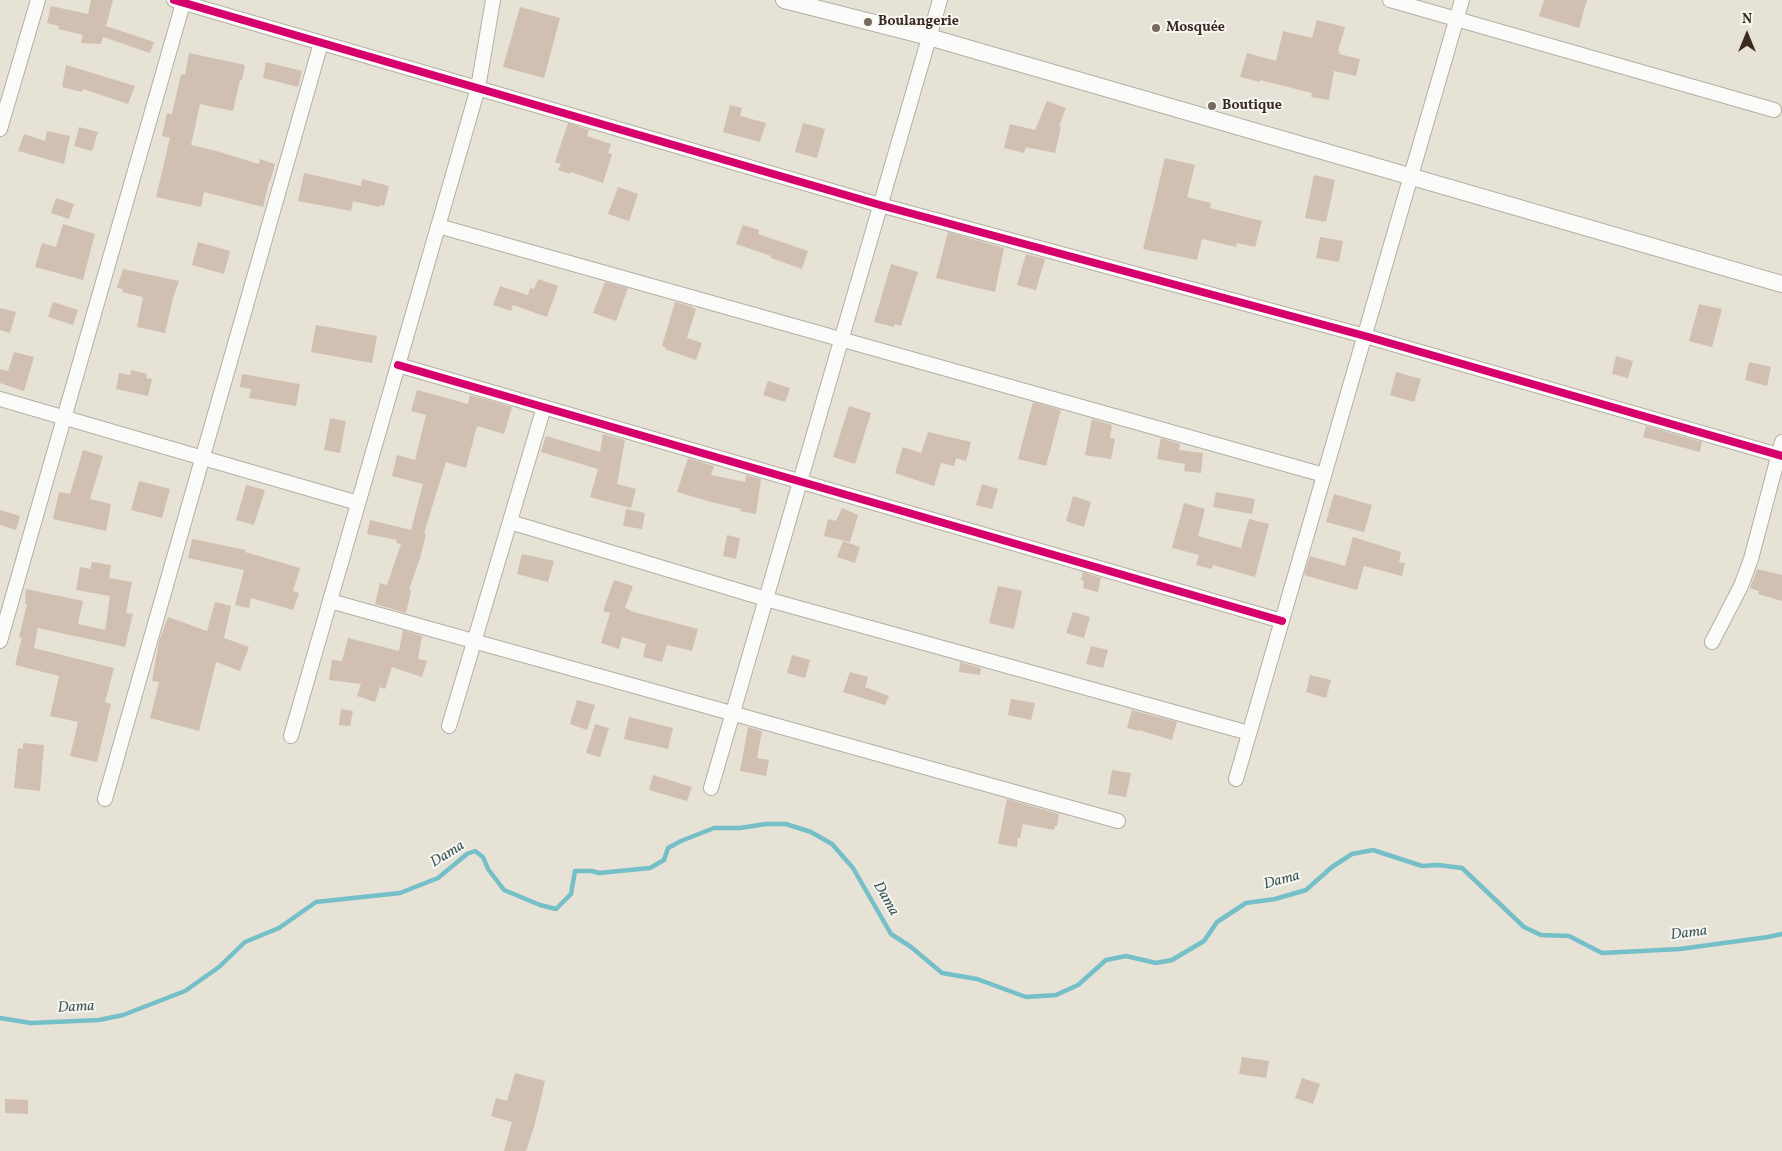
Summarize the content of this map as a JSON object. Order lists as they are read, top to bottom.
{
  "water": ["Dama"],
  "places": ["Boulangerie", "Mosquée", "Boutique"],
  "north": "top"
}
